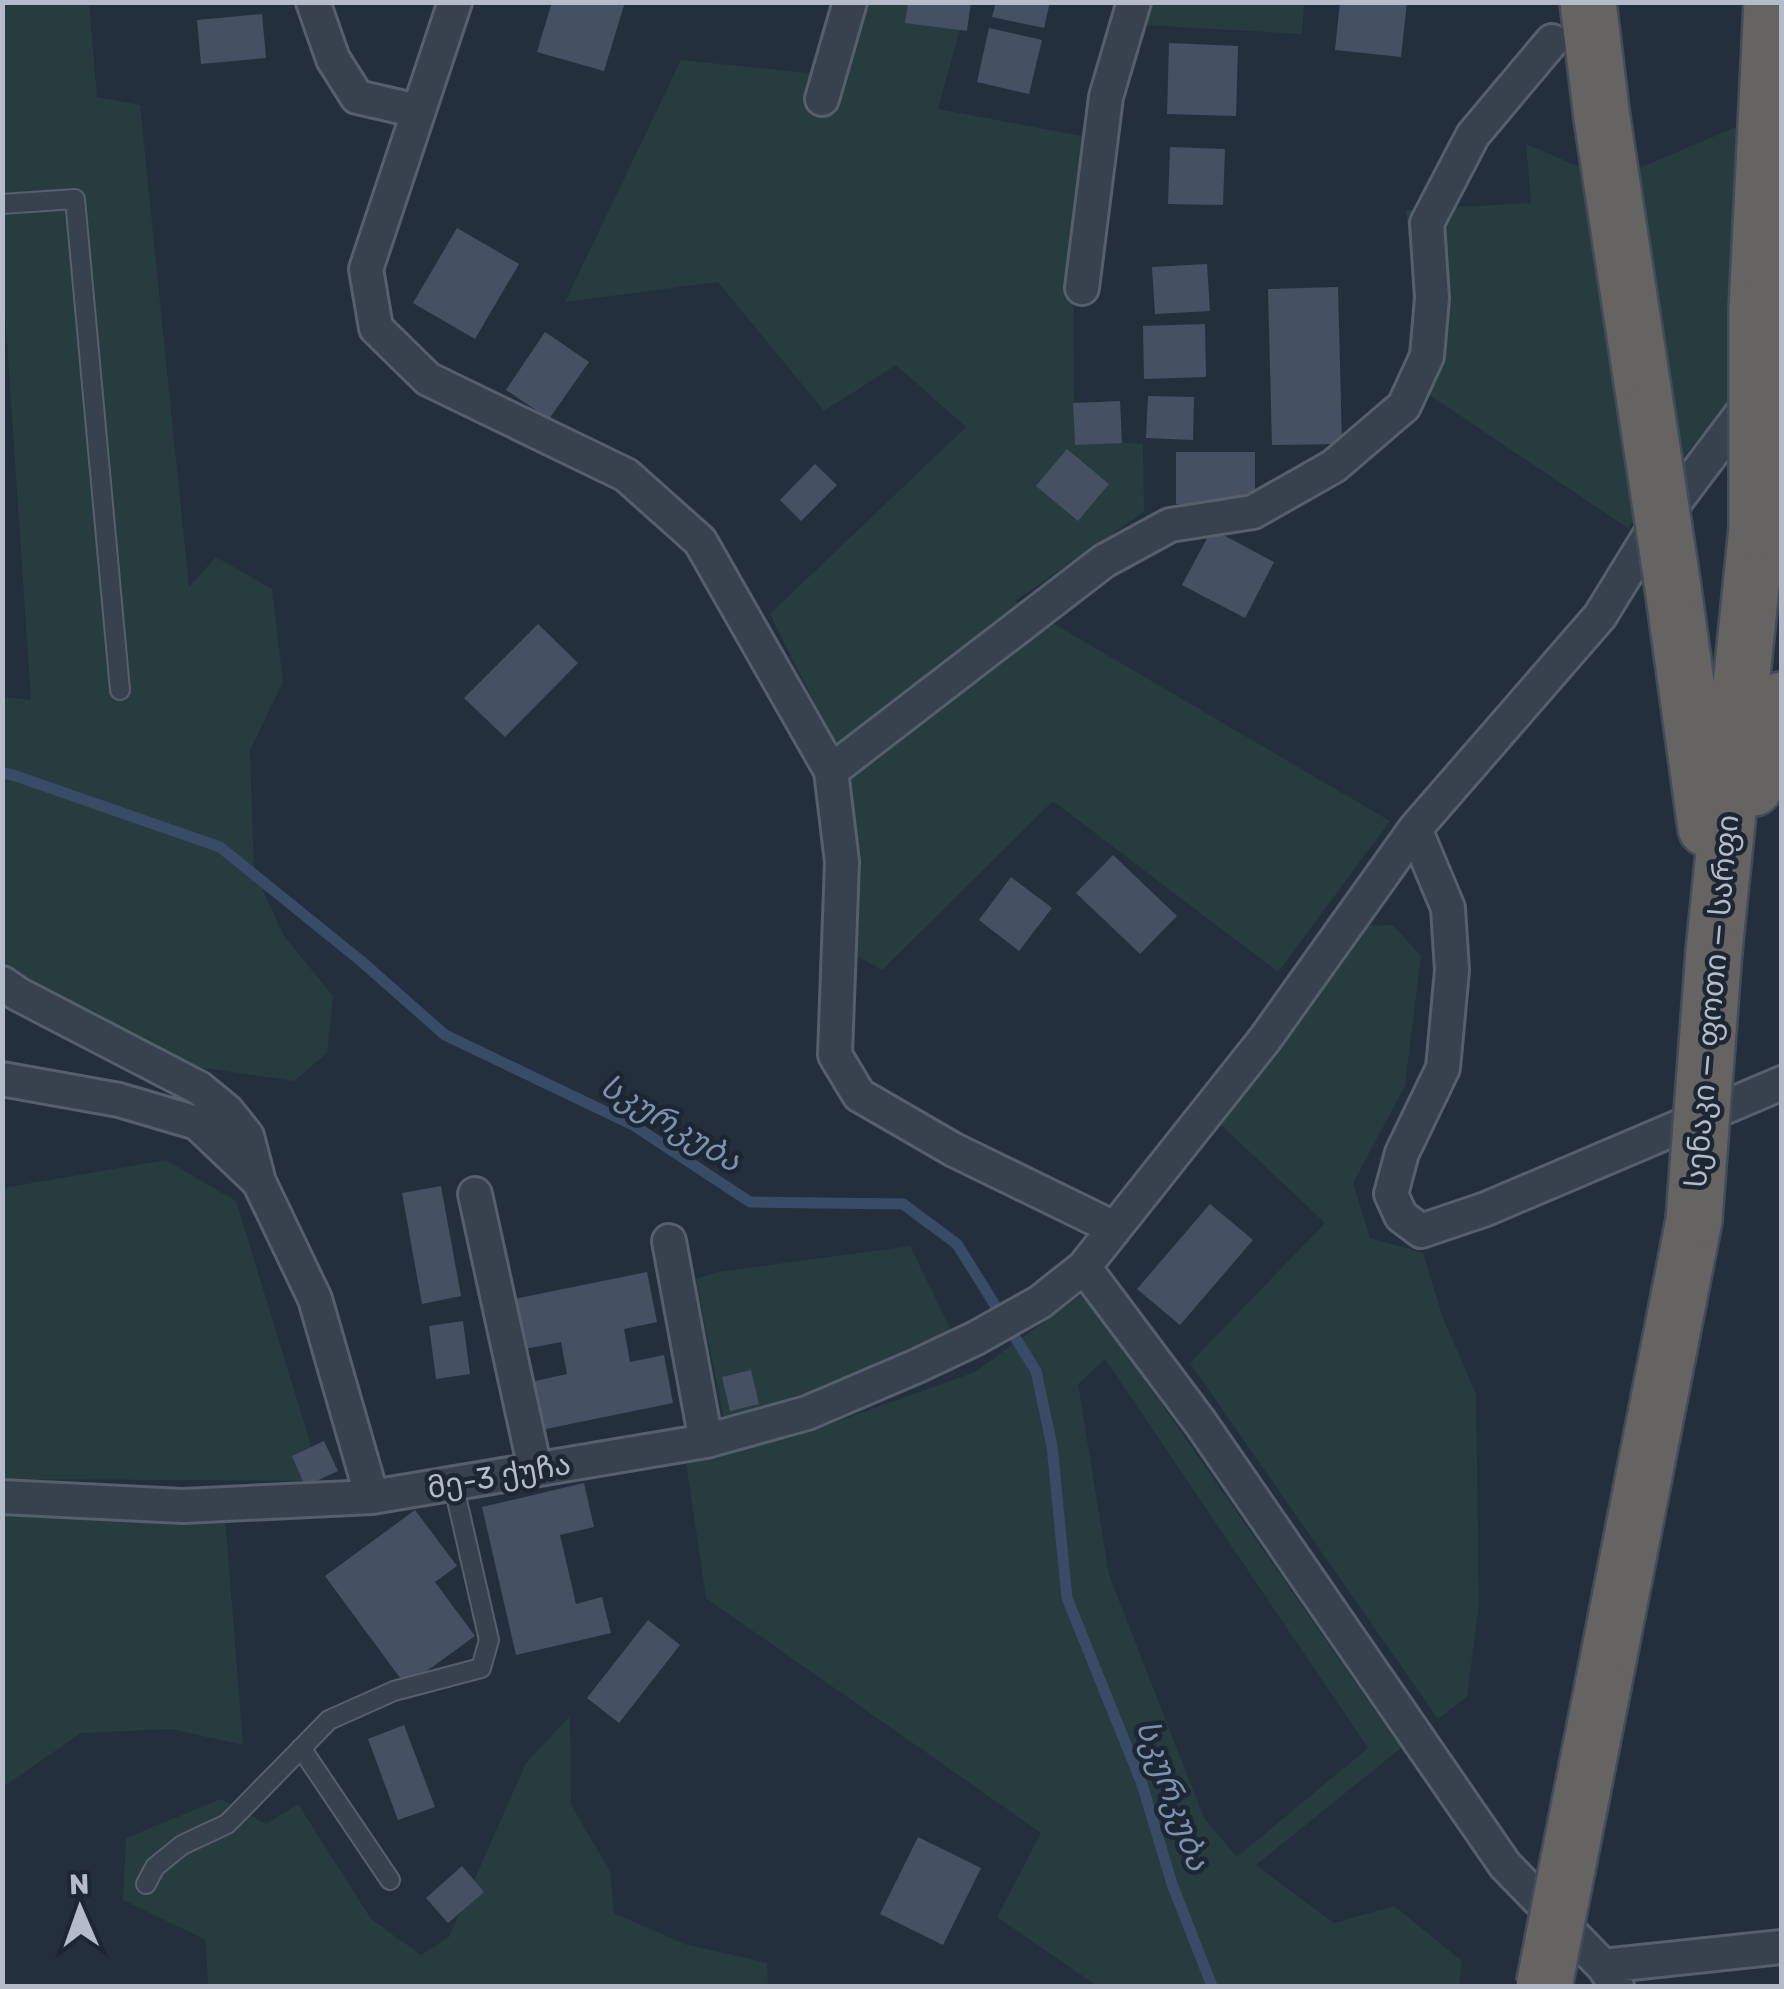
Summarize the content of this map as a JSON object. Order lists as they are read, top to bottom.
{
  "streets": {
    "highway": ["სენაკი — ფოთი — სარფი"],
    "street": ["მე-3 ქუჩა"]
  },
  "water": ["სკურკუბა"],
  "north": "top"
}
